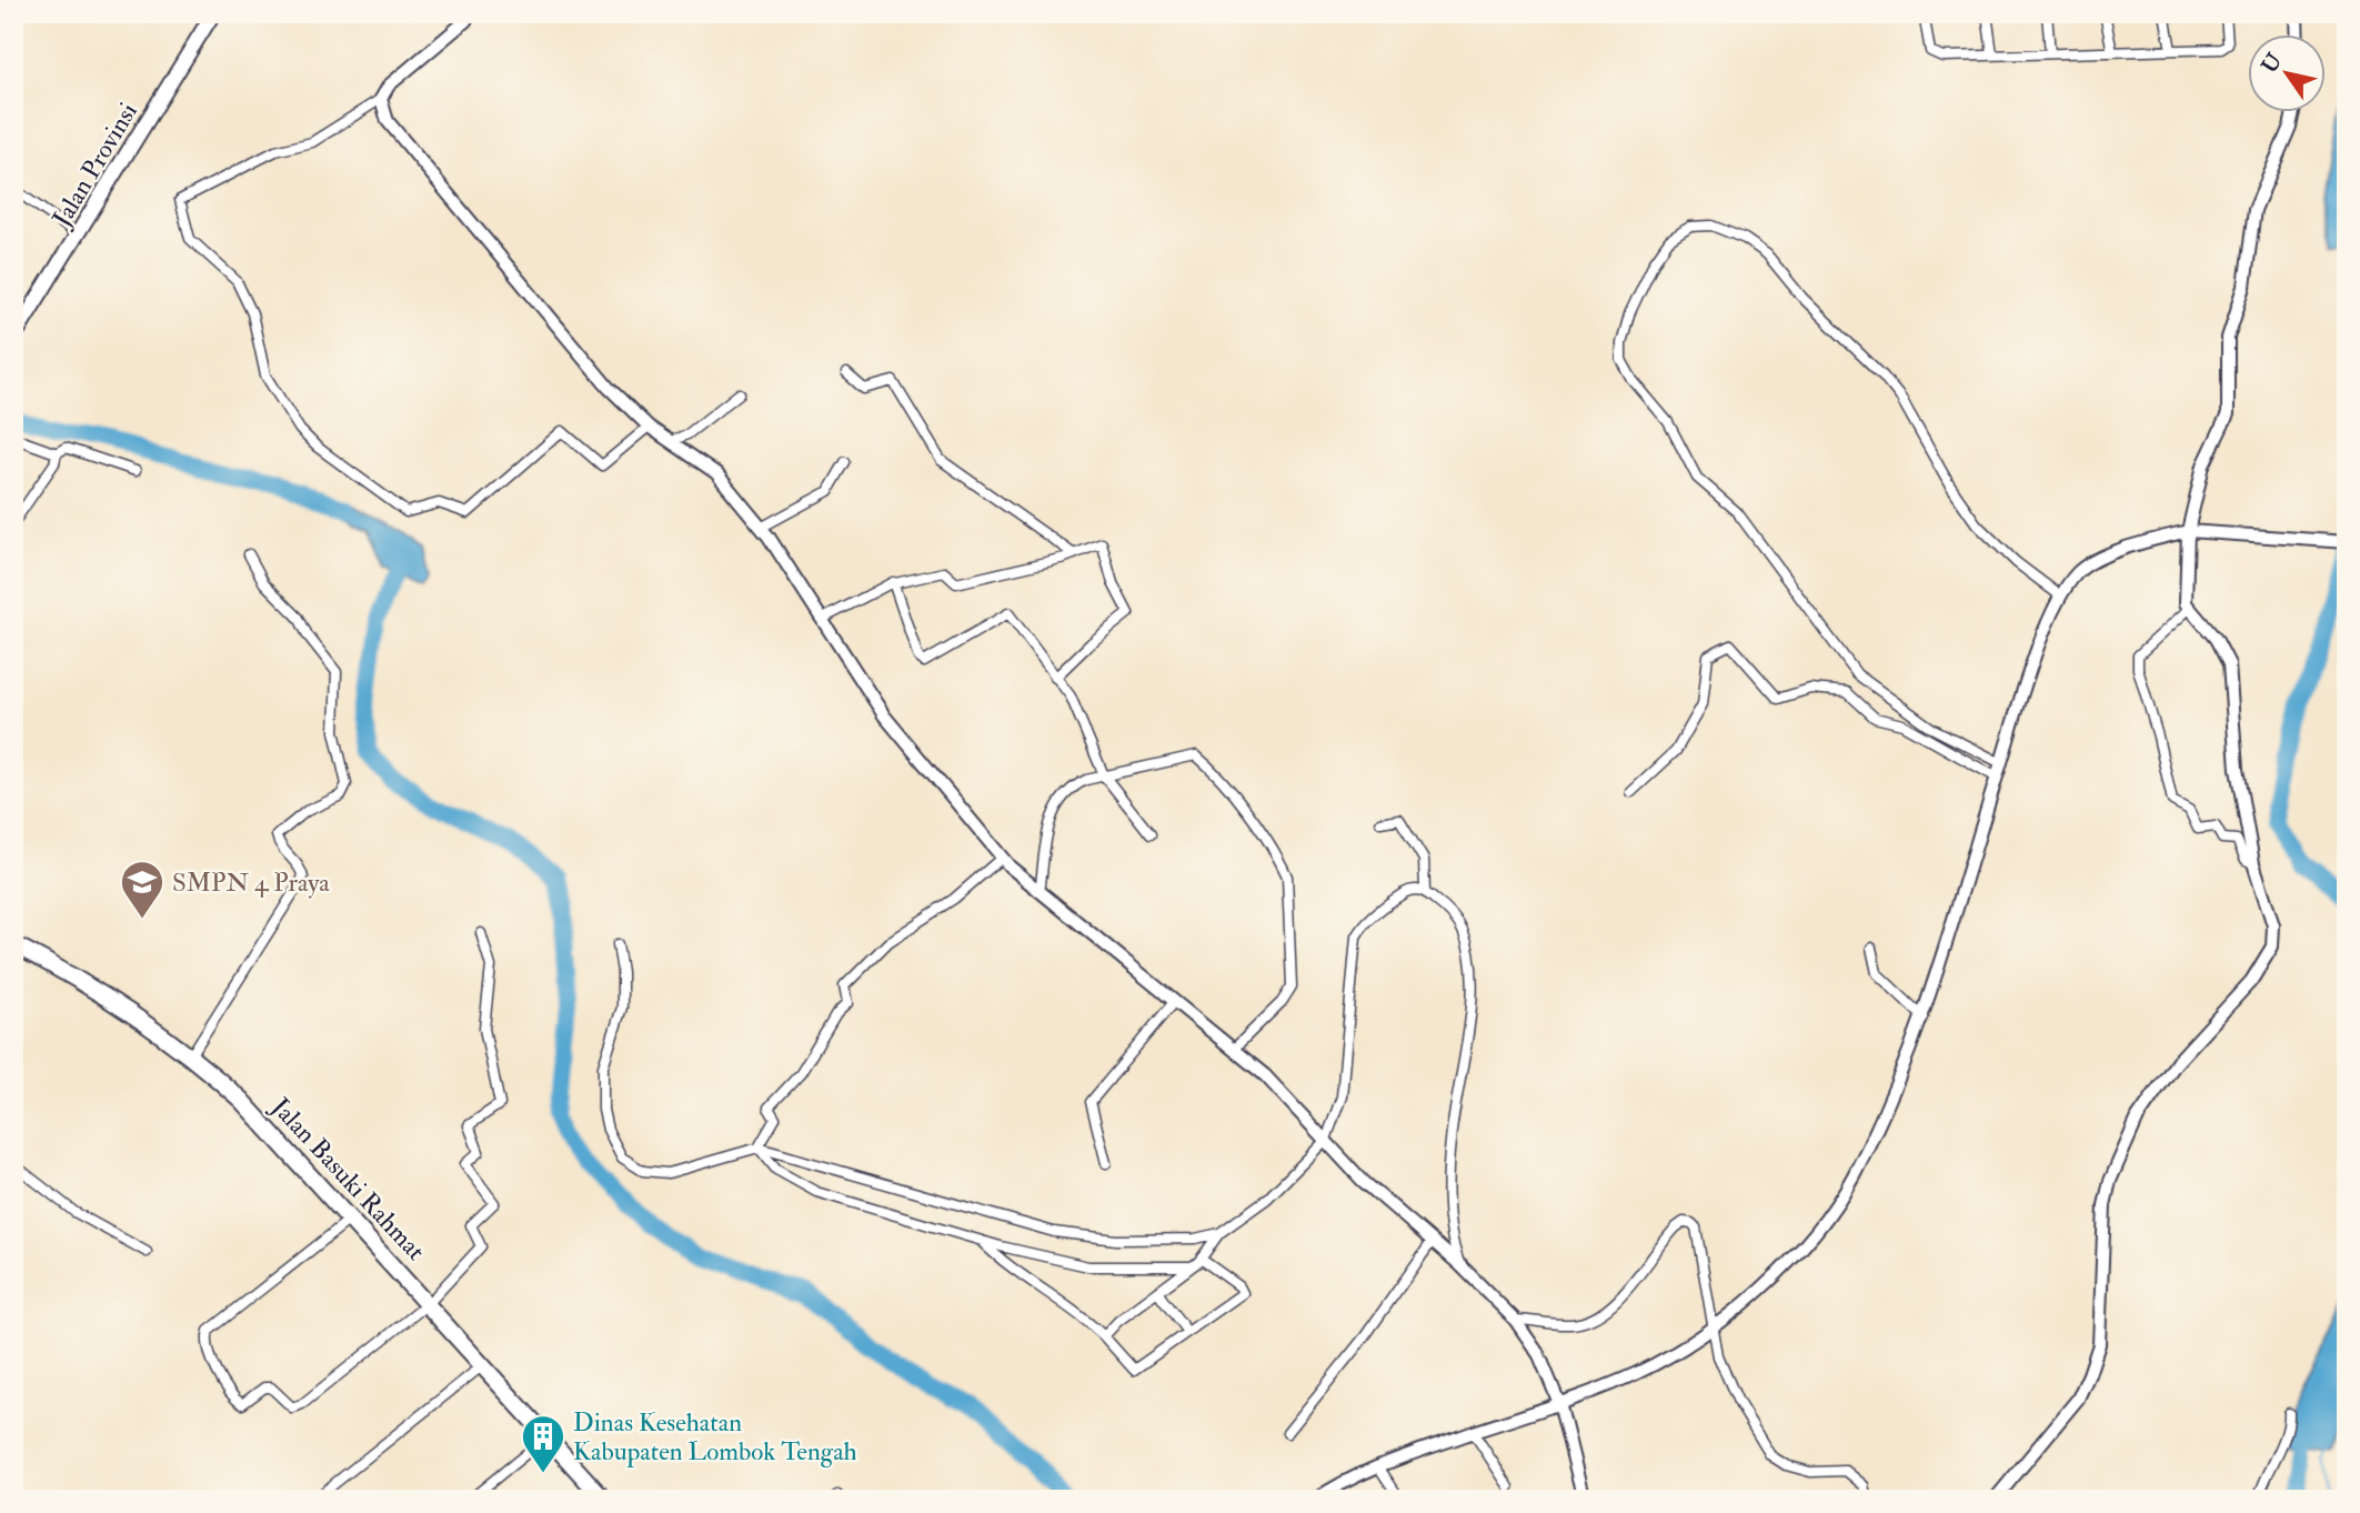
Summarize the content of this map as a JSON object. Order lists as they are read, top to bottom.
{
  "streets": {
    "main road": ["Jalan Provinsi", "Jalan Basuki Rahmat"]
  },
  "places": {
    "school or university": ["SMPN 4 Praya"],
    "building": ["Dinas Kesehatan Kabupaten Lombok Tengah"]
  },
  "north": "top left"
}
